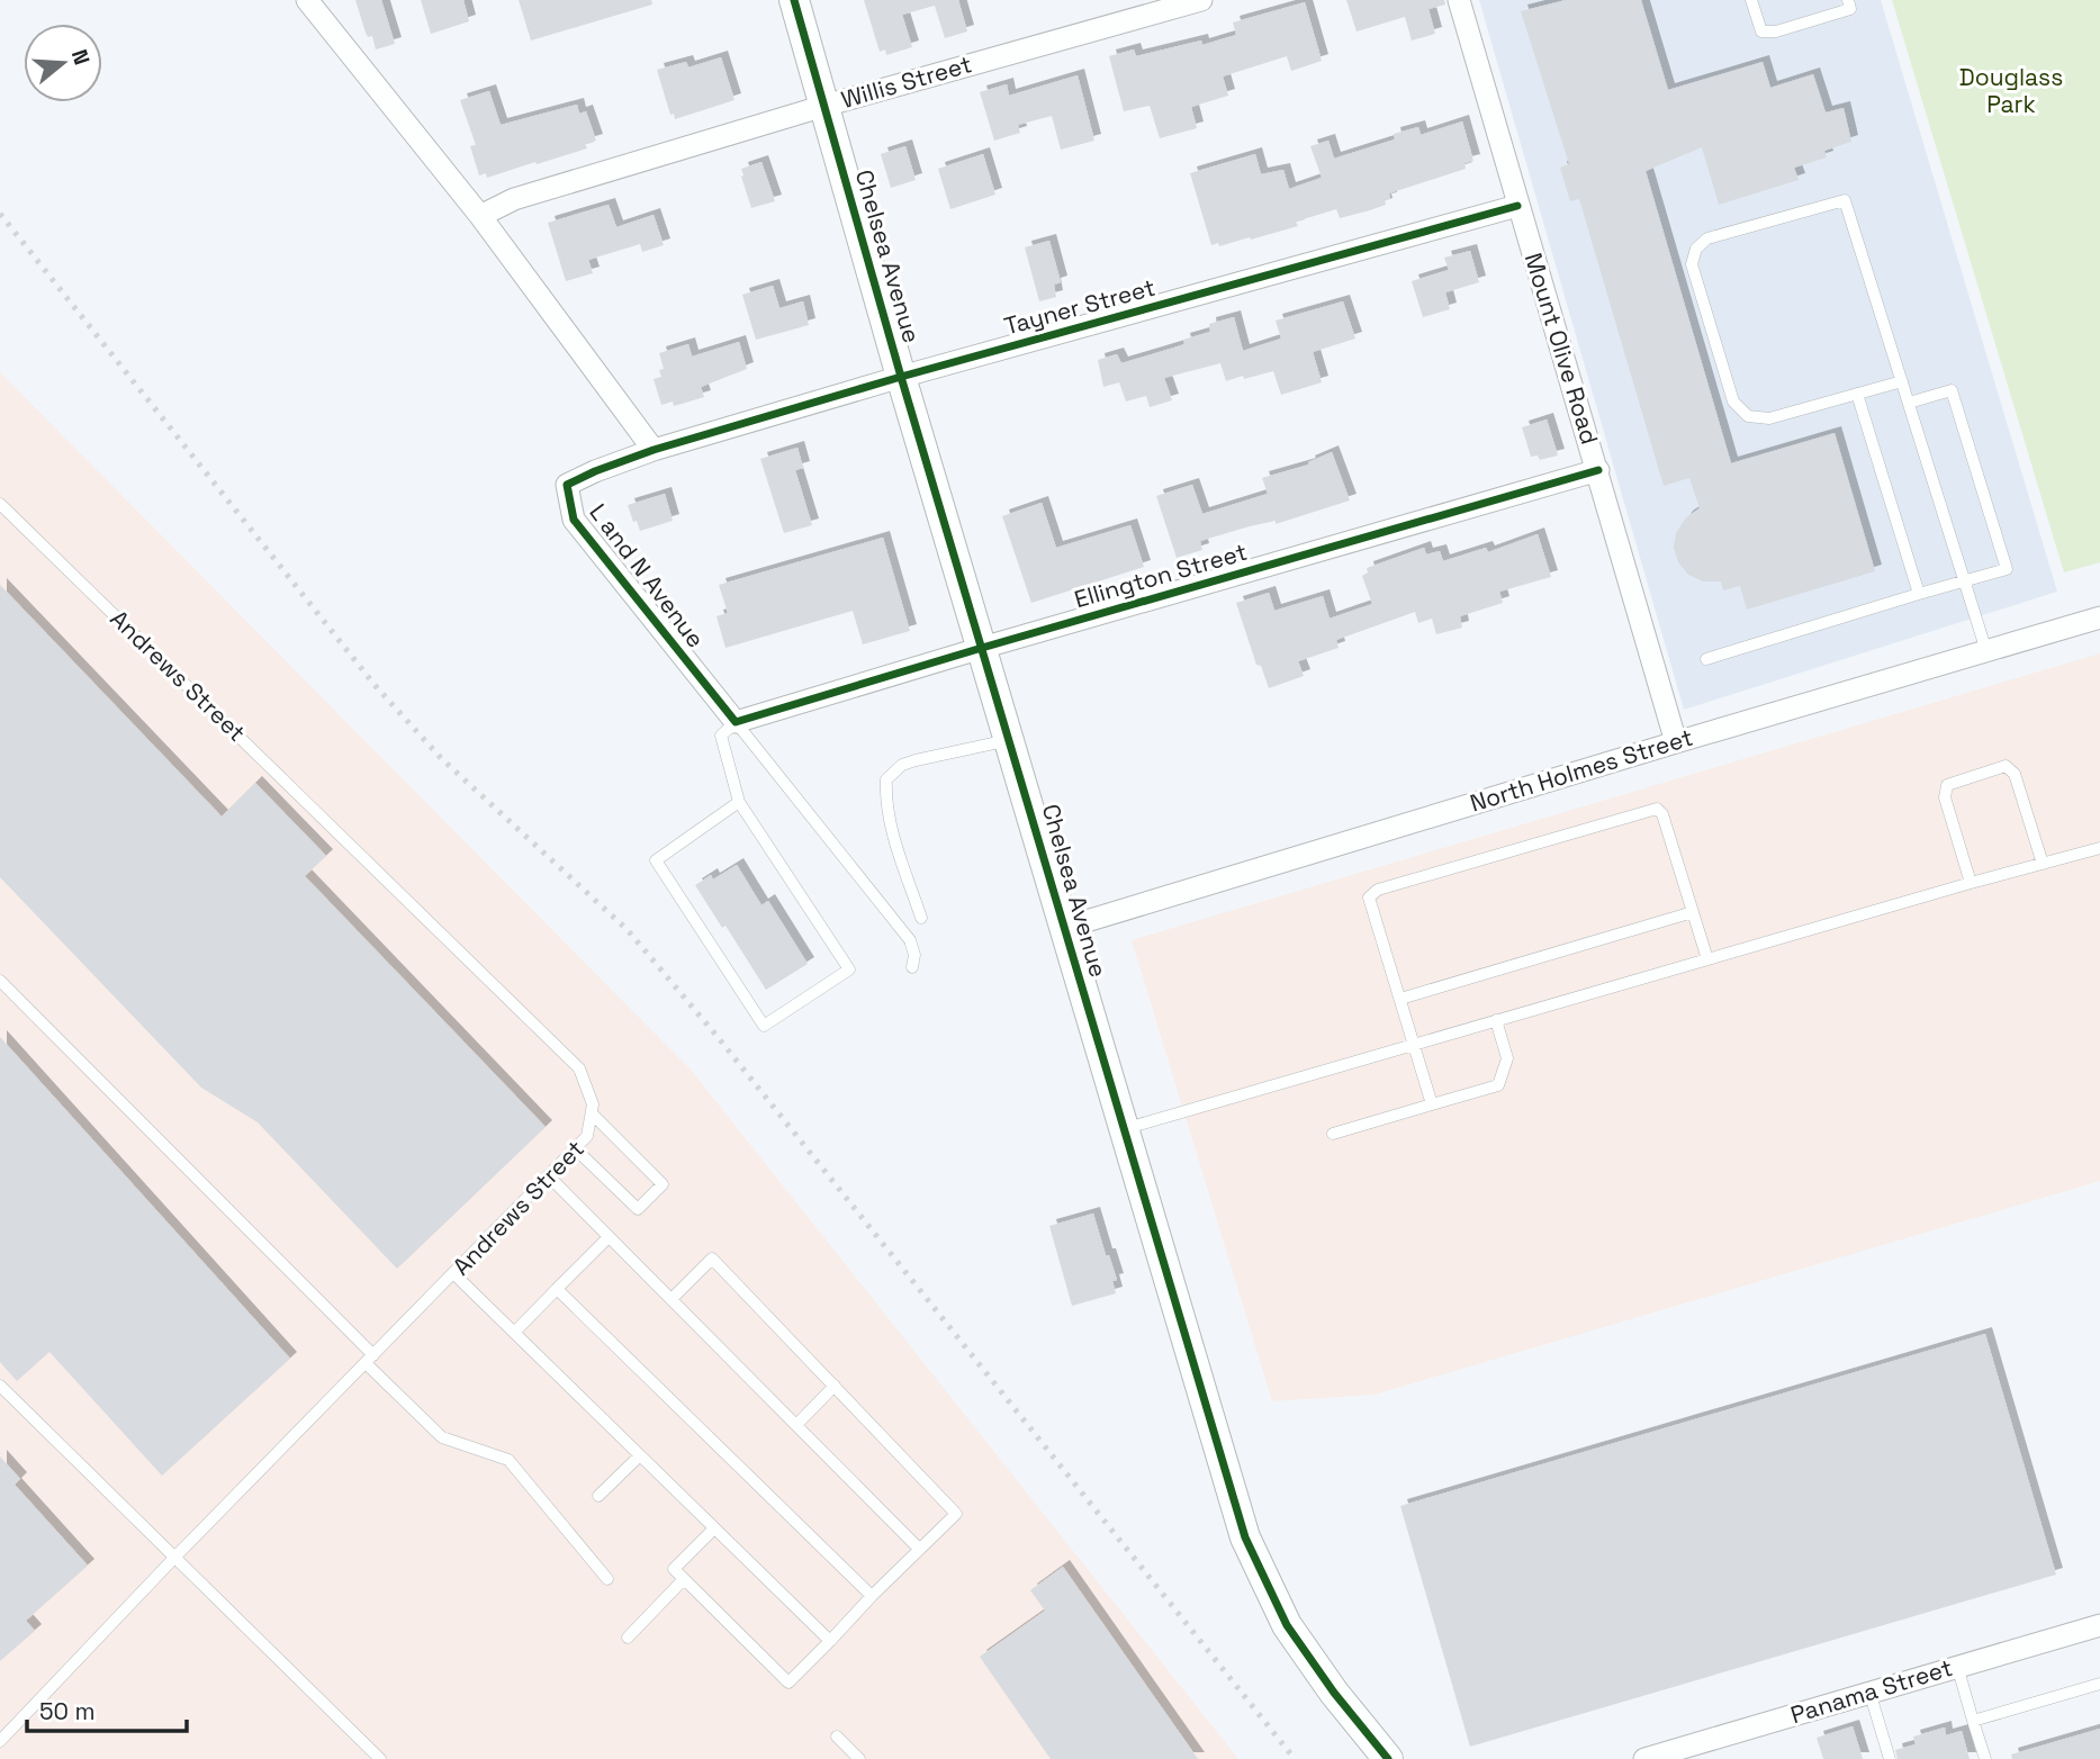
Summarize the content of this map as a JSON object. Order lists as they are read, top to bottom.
{
  "streets": {
    "main road": ["Chelsea Avenue"],
    "street": [
      "Willis Street",
      "Tayner Street",
      "Mount Olive Road",
      "L and N Avenue",
      "Ellington Street",
      "North Holmes Street",
      "Panama Street"
    ],
    "lane": ["Andrews Street"]
  },
  "crossings": [
    ["Willis Street", "Chelsea Avenue"],
    ["Chelsea Avenue", "Tayner Street"],
    ["Chelsea Avenue", "Ellington Street"],
    ["Chelsea Avenue", "North Holmes Street"],
    ["Tayner Street", "Mount Olive Road"],
    ["Tayner Street", "L and N Avenue"],
    ["Mount Olive Road", "Ellington Street"],
    ["Mount Olive Road", "North Holmes Street"],
    ["L and N Avenue", "Ellington Street"]
  ],
  "parks": ["Douglass Park"],
  "scale_bar": "50 m",
  "north": "right"
}
